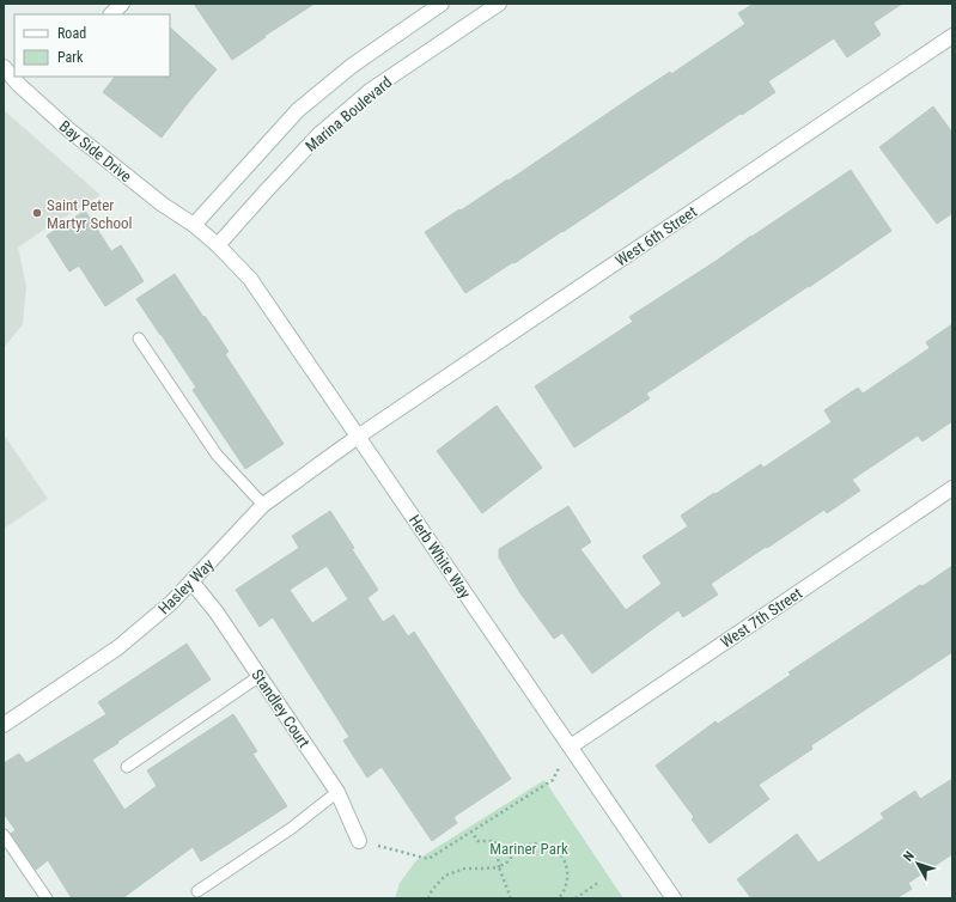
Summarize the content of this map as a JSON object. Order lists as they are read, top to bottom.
{
  "streets": {
    "street": [
      "Marina Boulevard",
      "Bay Side Drive",
      "West 6th Street",
      "Herb White Way",
      "Hasley Way",
      "West 7th Street",
      "Standley Court"
    ]
  },
  "crossings": [
    ["Marina Boulevard", "Bay Side Drive"],
    ["Marina Boulevard", "Herb White Way"],
    ["Bay Side Drive", "Herb White Way"],
    ["West 6th Street", "Herb White Way"],
    ["West 6th Street", "Hasley Way"],
    ["Herb White Way", "Hasley Way"],
    ["Herb White Way", "West 7th Street"],
    ["Hasley Way", "Standley Court"]
  ],
  "parks": ["Mariner Park"],
  "places": ["Saint Peter Martyr School"],
  "legend": ["Road", "Park"],
  "north": "top left"
}
